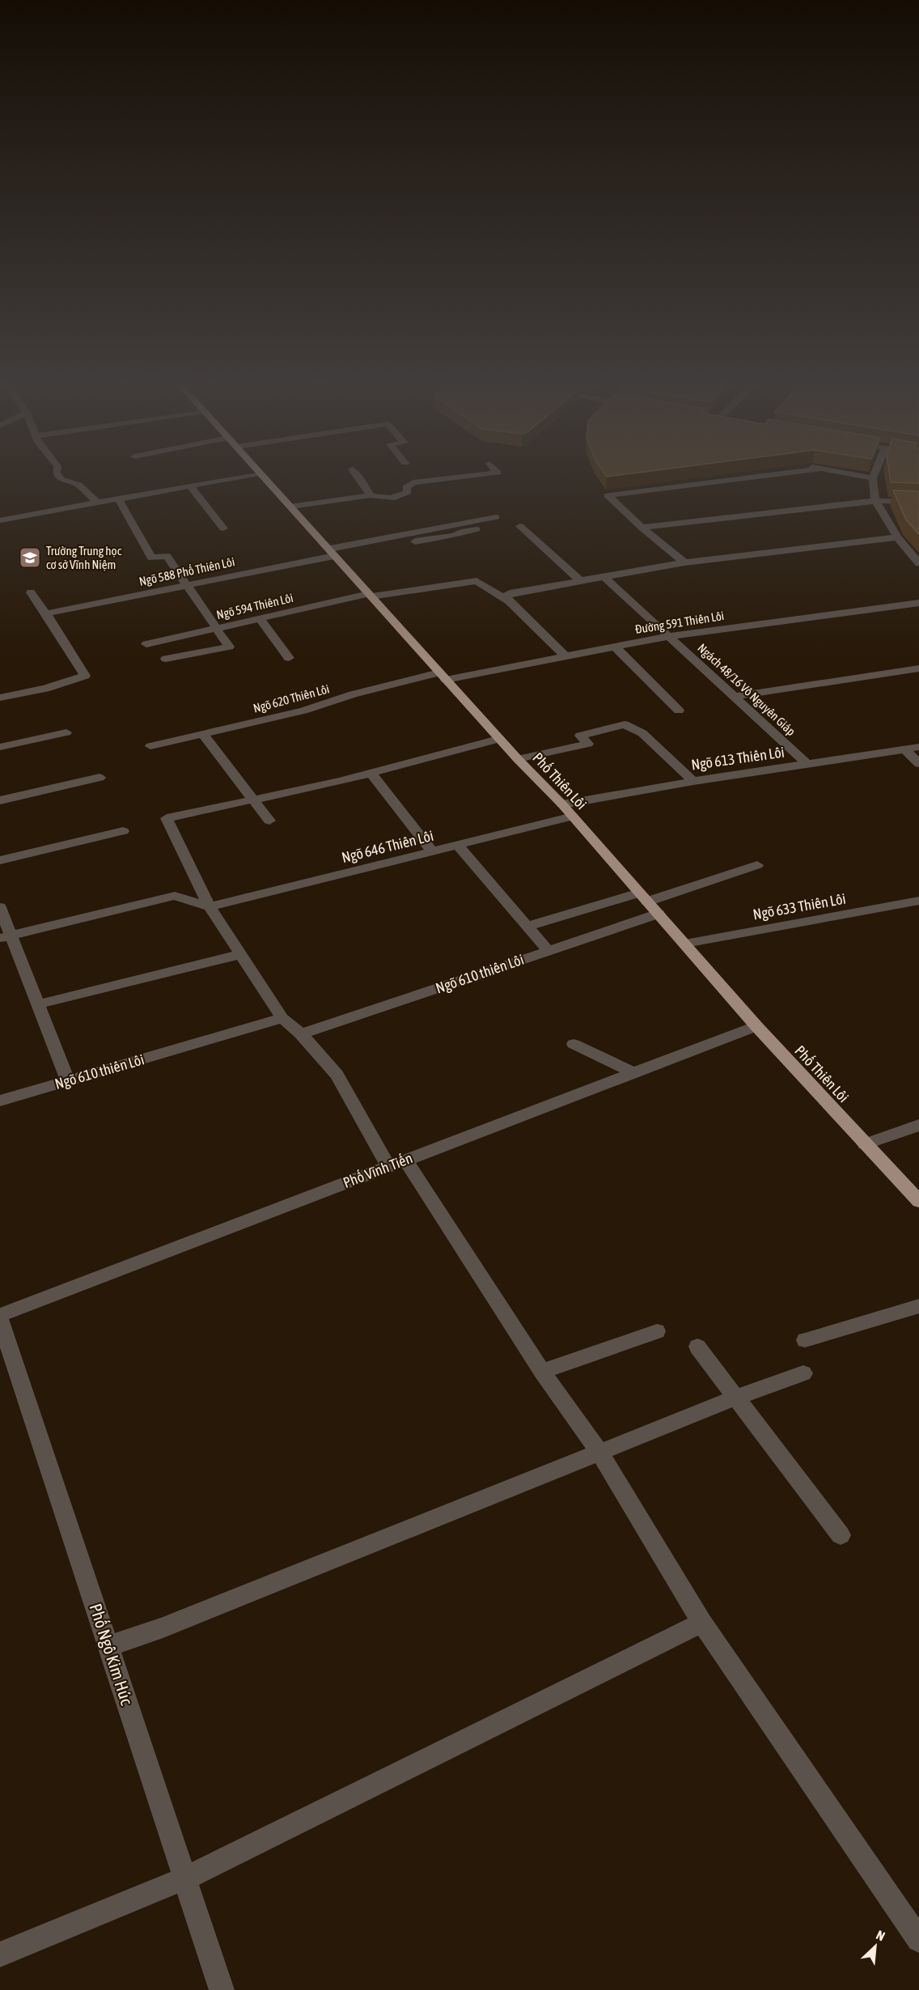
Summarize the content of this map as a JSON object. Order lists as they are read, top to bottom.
{
  "streets": {
    "main road": ["Phố Thiên Lôi"],
    "street": [
      "Ngõ 588 Phố Thiên Lôi",
      "Ngõ 594 Thiên Lôi",
      "Đường 591 Thiên Lôi",
      "Ngách 48/16 Vô Nguyên Giáp",
      "Ngõ 620 Thiên Lôi",
      "Ngõ 613 Thiên Lôi",
      "Ngõ 646 Thiên Lôi",
      "Ngõ 633 Thiên Lôi",
      "Ngõ 610 thiên Lôi",
      "Phố Vĩnh Tiến",
      "Phố Ngô Kim Húc"
    ]
  },
  "crossings": [
    ["Ngõ 588 Phố Thiên Lôi", "Phố Thiên Lôi"],
    ["Ngõ 594 Thiên Lôi", "Đường 591 Thiên Lôi"],
    ["Ngõ 594 Thiên Lôi", "Phố Thiên Lôi"],
    ["Đường 591 Thiên Lôi", "Ngách 48/16 Vô Nguyên Giáp"],
    ["Đường 591 Thiên Lôi", "Ngõ 620 Thiên Lôi"],
    ["Đường 591 Thiên Lôi", "Phố Thiên Lôi"],
    ["Ngách 48/16 Vô Nguyên Giáp", "Ngõ 613 Thiên Lôi"],
    ["Ngõ 620 Thiên Lôi", "Phố Thiên Lôi"],
    ["Ngõ 613 Thiên Lôi", "Phố Thiên Lôi"],
    ["Phố Thiên Lôi", "Ngõ 646 Thiên Lôi"],
    ["Phố Thiên Lôi", "Ngõ 633 Thiên Lôi"],
    ["Phố Thiên Lôi", "Ngõ 610 thiên Lôi"],
    ["Phố Thiên Lôi", "Phố Vĩnh Tiến"]
  ],
  "places": {
    "school or university": ["Trường Trung học cơ sở Vĩnh Niệm"]
  },
  "north": "top right"
}
